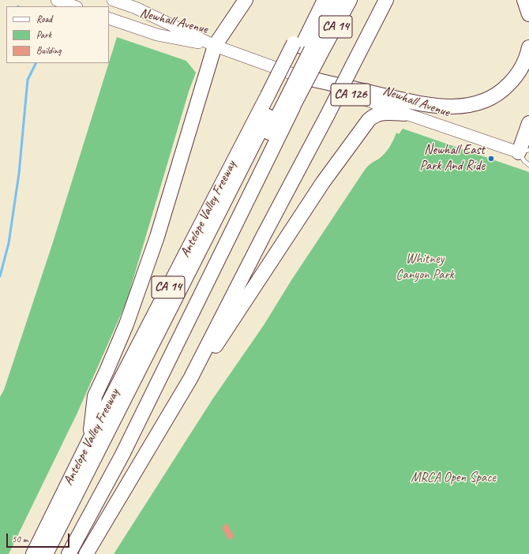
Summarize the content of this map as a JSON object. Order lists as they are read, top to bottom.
{
  "streets": {
    "highway": ["CA 14", "Antelope Valley Freeway"],
    "main road": ["Newhall Avenue", "CA 126"]
  },
  "parks": ["Whitney Canyon Park", "MRCA Open Space"],
  "places": ["Newhall East Park And Ride"],
  "legend": ["Road", "Park", "Building"],
  "scale_bar": "50 m"
}
